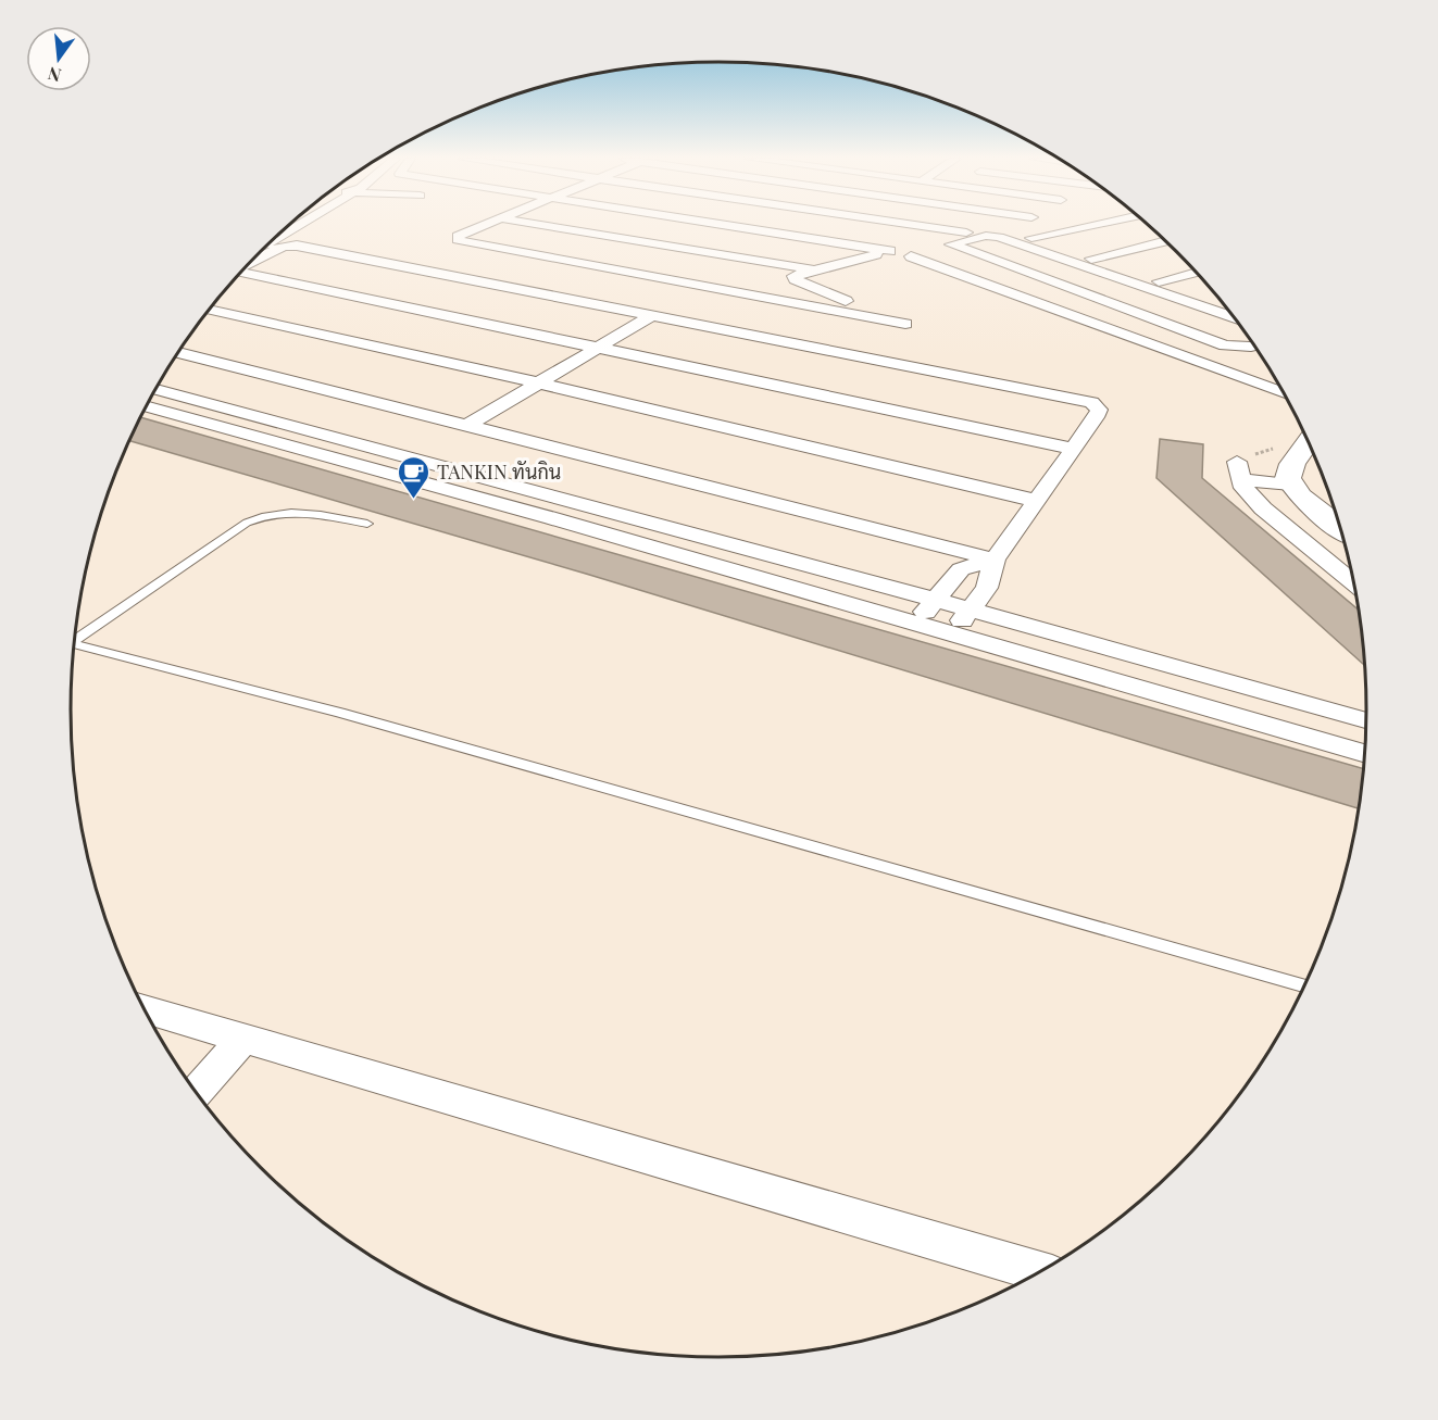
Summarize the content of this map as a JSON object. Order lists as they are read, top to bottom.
{
  "places": {
    "cafe": ["TANKIN ทันกิน"]
  },
  "north": "bottom"
}
